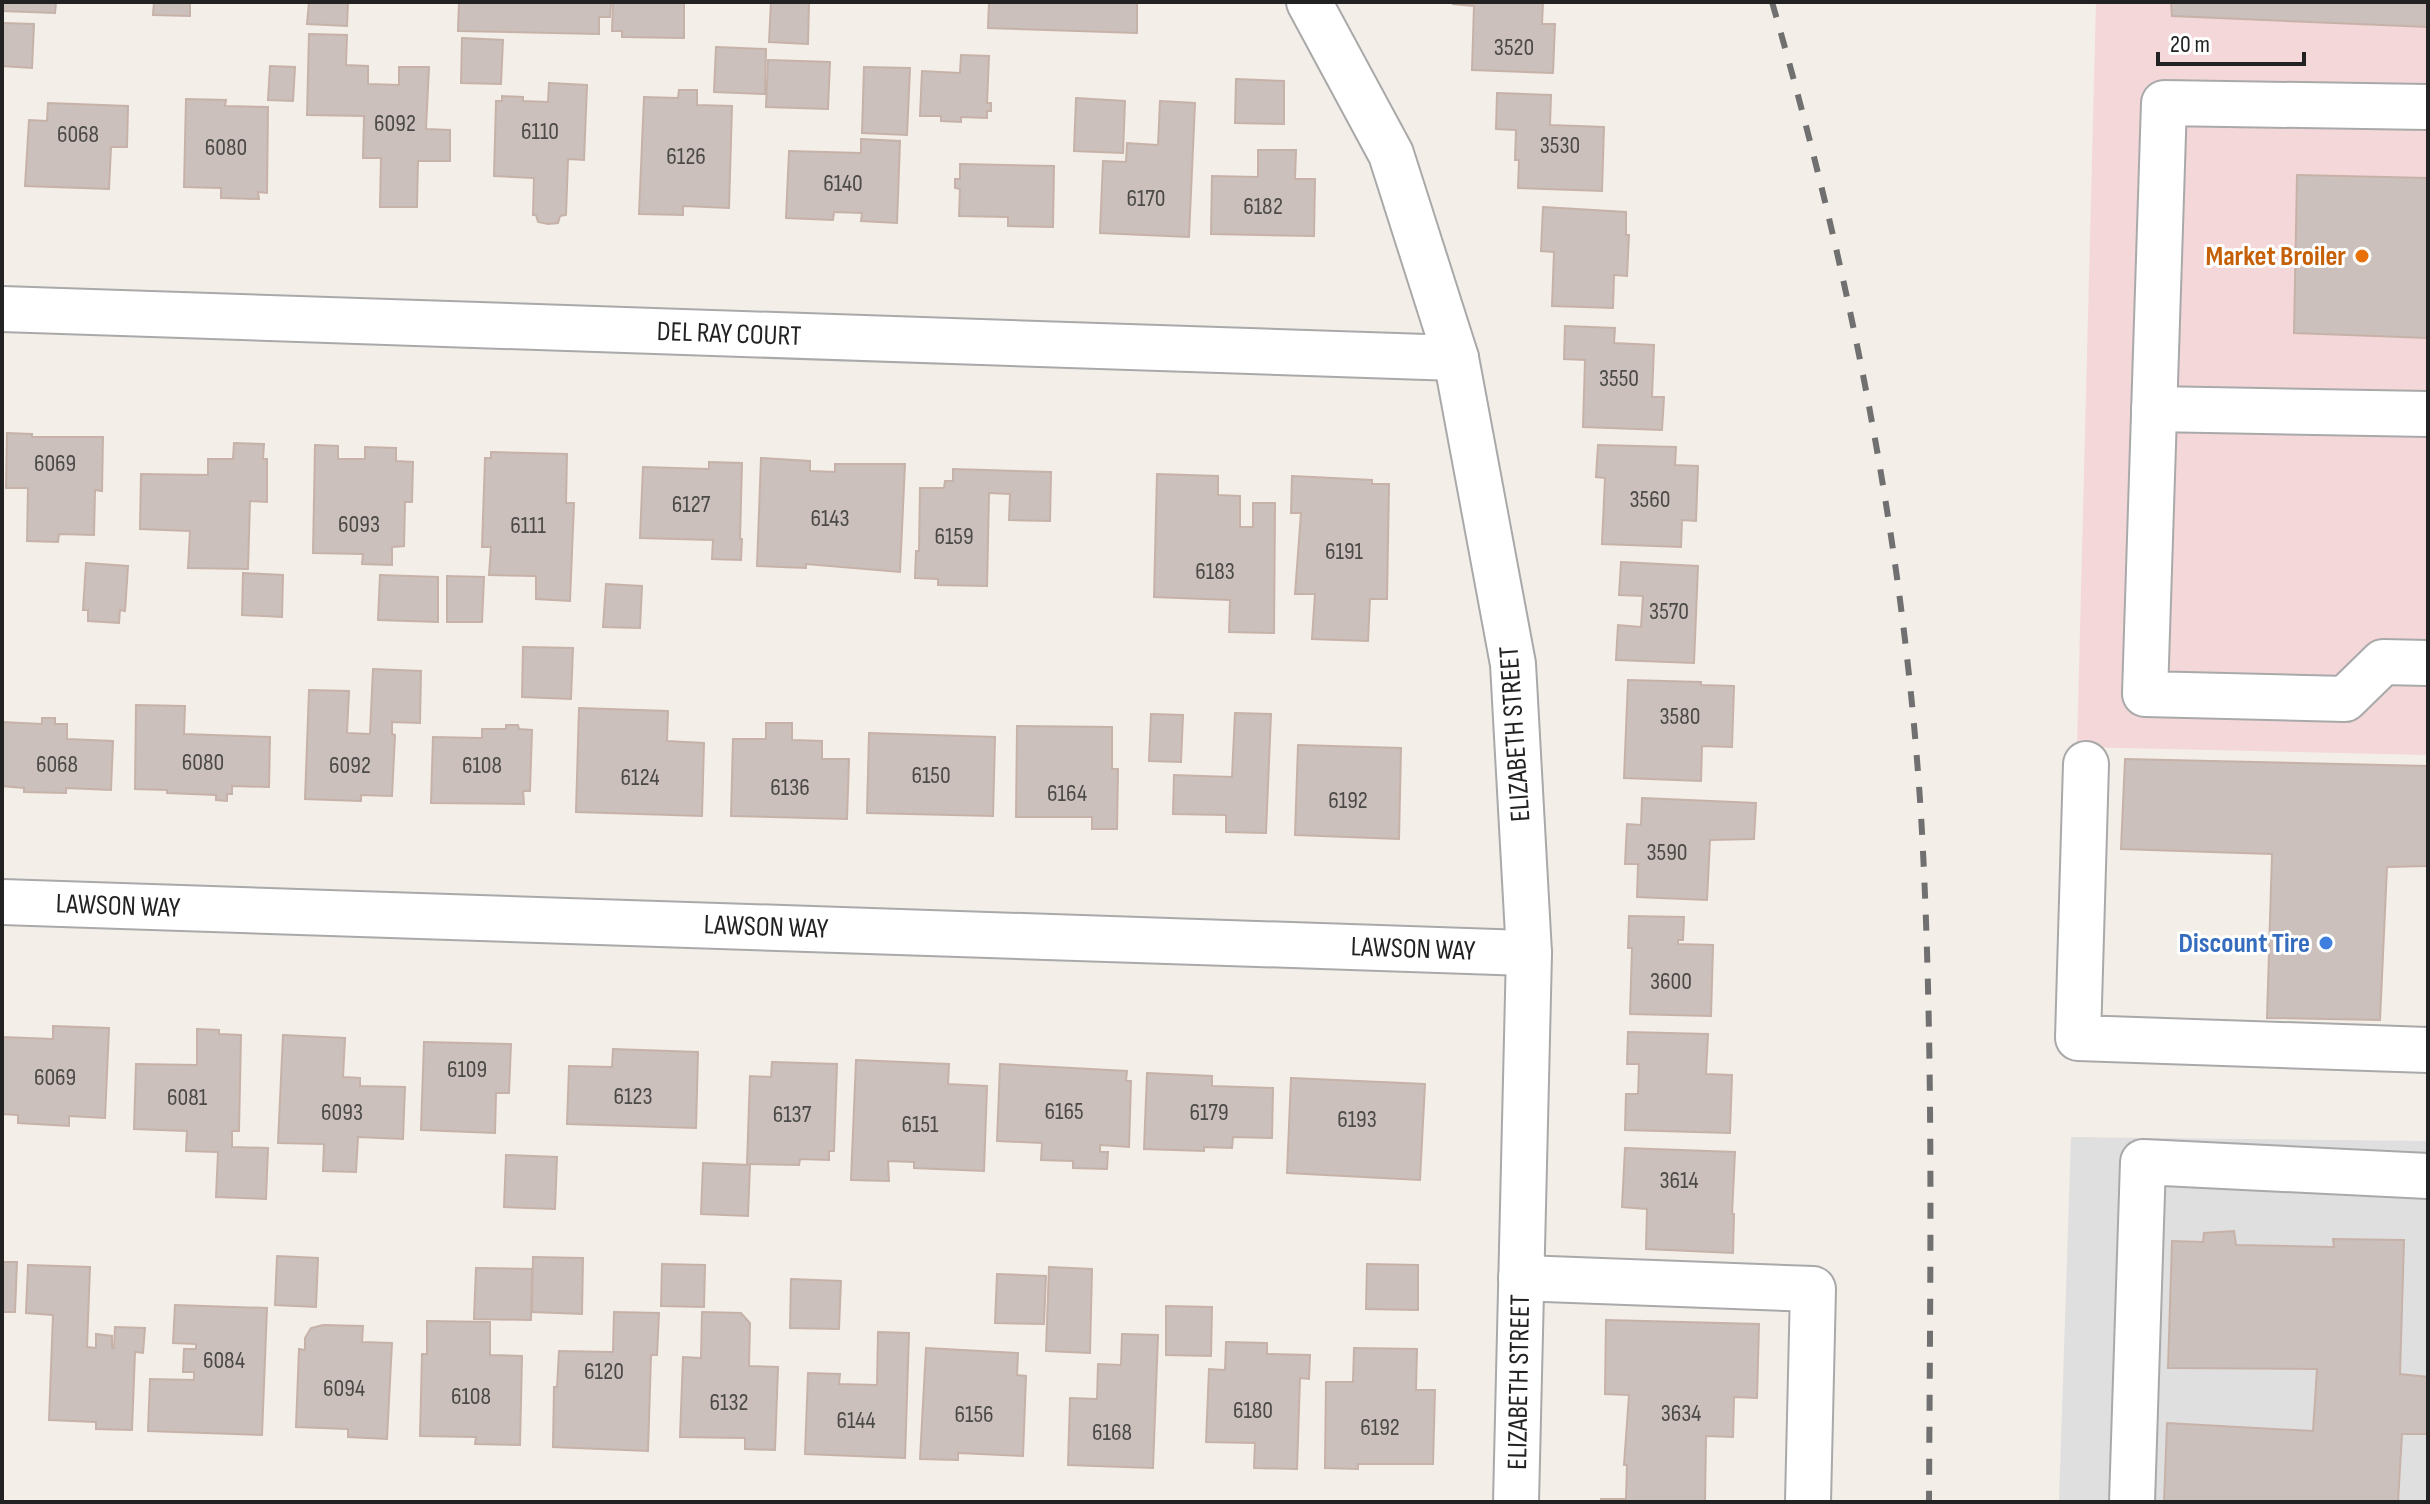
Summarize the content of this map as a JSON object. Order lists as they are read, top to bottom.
{
  "streets": {
    "street": ["DEL RAY COURT", "ELIZABETH STREET", "LAWSON WAY"]
  },
  "crossings": [
    ["DEL RAY COURT", "ELIZABETH STREET"],
    ["ELIZABETH STREET", "LAWSON WAY"]
  ],
  "places": ["Market Broiler", "Discount Tire"],
  "house_numbers": [
    "3520",
    "6092",
    "6110",
    "6068",
    "3530",
    "6080",
    "6126",
    "6140",
    "6170",
    "6182",
    "3550",
    "6069",
    "3560",
    "6127",
    "6143",
    "6093",
    "6111",
    "6159",
    "6191",
    "6183",
    "3570",
    "3580",
    "6080",
    "6068",
    "6092",
    "6108",
    "6150",
    "6124",
    "6136",
    "6164",
    "6192",
    "3590",
    "3600",
    "6109",
    "6069",
    "6123",
    "6081",
    "6165",
    "6093",
    "6179",
    "6137",
    "6193",
    "6151",
    "3614",
    "6084",
    "6120",
    "6094",
    "6108",
    "6132",
    "6180",
    "3634",
    "6156",
    "6144",
    "6192",
    "6168"
  ],
  "scale_bar": "20 m"
}
